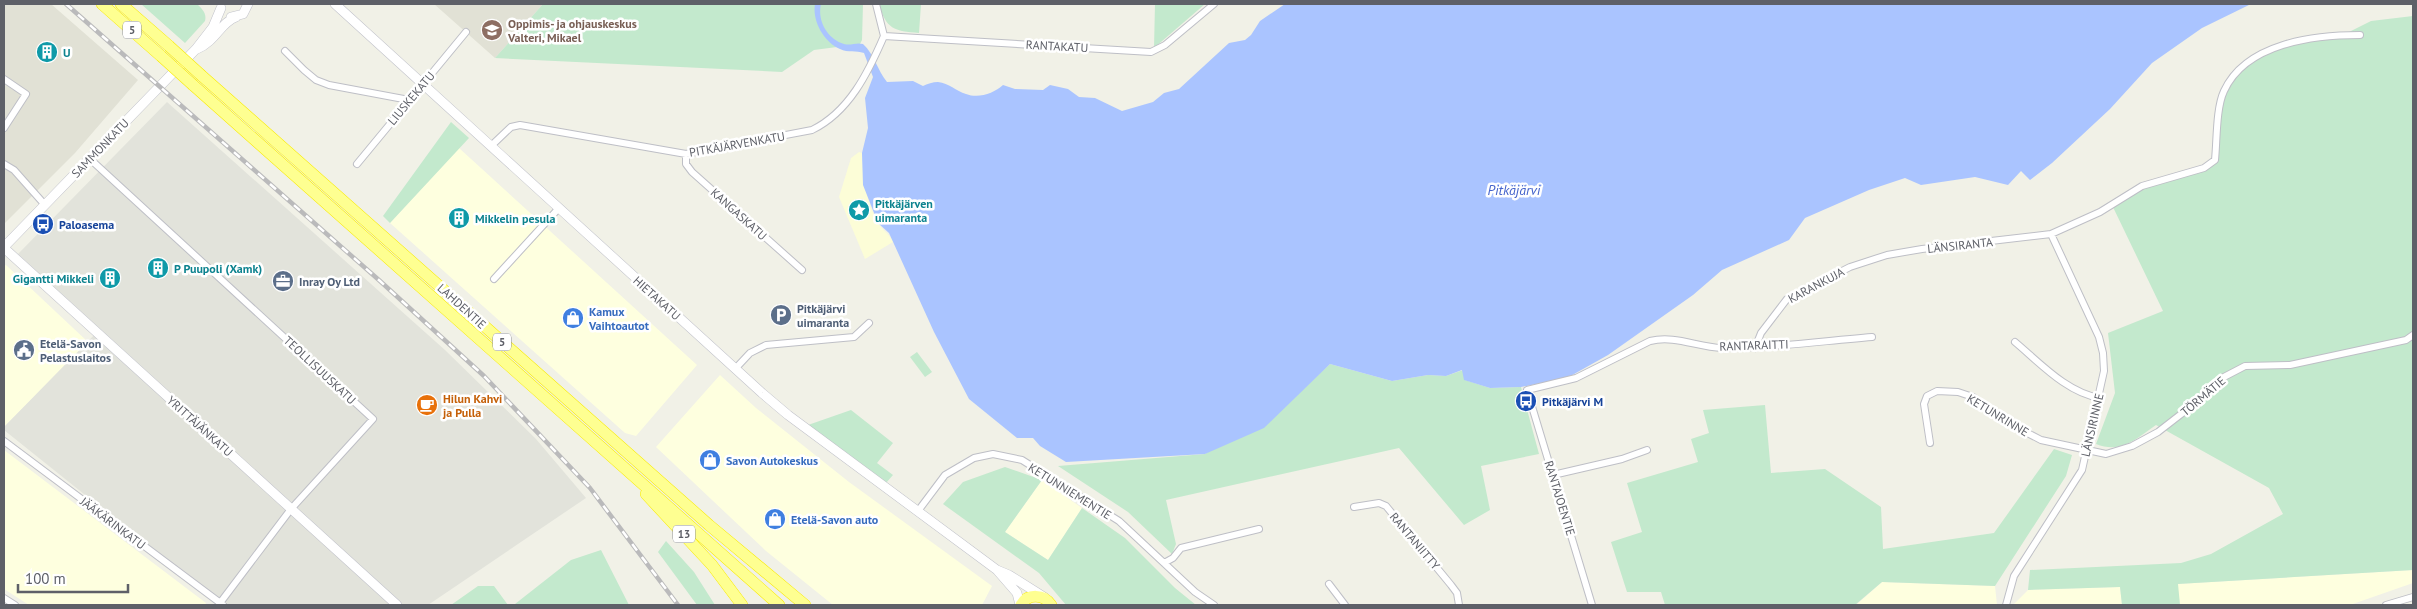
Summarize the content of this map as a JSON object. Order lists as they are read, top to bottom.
{
  "streets": {
    "highway": ["5", "LAHDENTIE", "13"],
    "street": [
      "RANTAKATU",
      "LIUSKEKATU",
      "PITKÄJÄRVENKATU",
      "SAMMONKATU",
      "KANGASKATU",
      "LÄNSIRANTA",
      "KARANKUJA",
      "HIETAKATU",
      "RANTARAITTI",
      "TEOLLISUUSKATU",
      "TÖRMÄTIE",
      "KETUNRINNE",
      "LÄNSIRINNE",
      "YRITTÄJÄNKATU",
      "KETUNNIEMENTIE",
      "RANTAJOENTIE",
      "JÄÄKÄRINKATU",
      "RANTANIITTY"
    ]
  },
  "crossings": [
    ["RANTAKATU", "PITKÄJÄRVENKATU"],
    ["LIUSKEKATU", "HIETAKATU"],
    ["PITKÄJÄRVENKATU", "KANGASKATU"],
    ["PITKÄJÄRVENKATU", "HIETAKATU"],
    ["SAMMONKATU", "TEOLLISUUSKATU"],
    ["SAMMONKATU", "YRITTÄJÄNKATU"],
    ["LÄNSIRANTA", "KARANKUJA"],
    ["LÄNSIRANTA", "LÄNSIRINNE"],
    ["KARANKUJA", "RANTARAITTI"],
    ["HIETAKATU", "KETUNNIEMENTIE"],
    ["LAHDENTIE", "13"],
    ["RANTARAITTI", "RANTAJOENTIE"],
    ["TEOLLISUUSKATU", "YRITTÄJÄNKATU"],
    ["TEOLLISUUSKATU", "JÄÄKÄRINKATU"],
    ["TÖRMÄTIE", "KETUNRINNE"],
    ["TÖRMÄTIE", "LÄNSIRINNE"],
    ["KETUNRINNE", "LÄNSIRINNE"]
  ],
  "water": ["Pitkäjärvi"],
  "places": {
    "school or university": ["Oppimis- ja ohjauskeskus Valteri, Mikael"],
    "building": [
      "U",
      "Mikkelin pesula",
      "P Puupoli (Xamk)",
      "Gigantti Mikkeli"
    ],
    "place": ["Pitkäjärven uimaranta"],
    "bus stop": ["Paloasema", "Pitkäjärvi M"],
    "office": ["Inray Oy Ltd"],
    "parking": ["Pitkäjärvi uimaranta"],
    "shop": ["Kamux Vaihtoautot", "Savon Autokeskus", "Etelä-Savon auto"],
    "public building": ["Etelä-Savon Pelastuslaitos"],
    "cafe": ["Hilun Kahvi ja Pulla"]
  },
  "scale_bar": "100 m"
}
